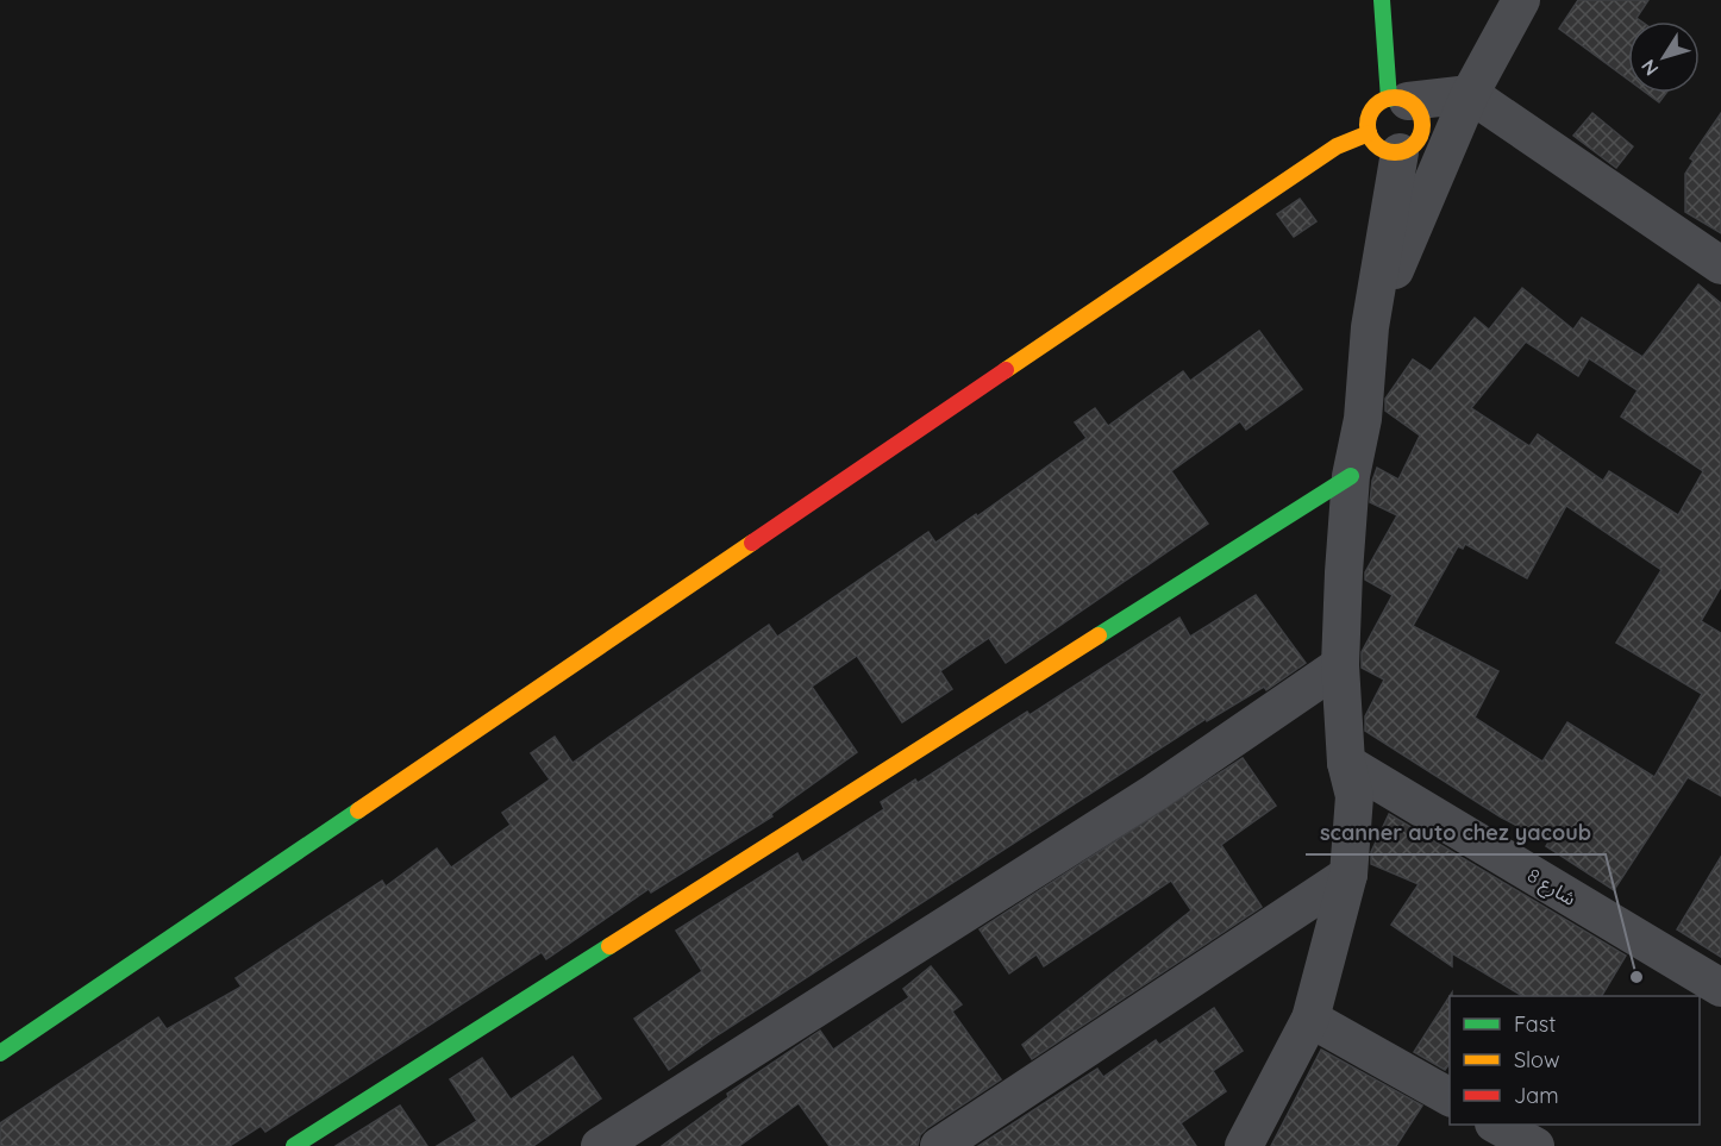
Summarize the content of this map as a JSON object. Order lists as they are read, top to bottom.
{
  "streets": {
    "street": ["شارع 8"]
  },
  "places": ["scanner auto chez yacoub"],
  "legend": ["Fast", "Slow", "Jam"],
  "north": "bottom left"
}
